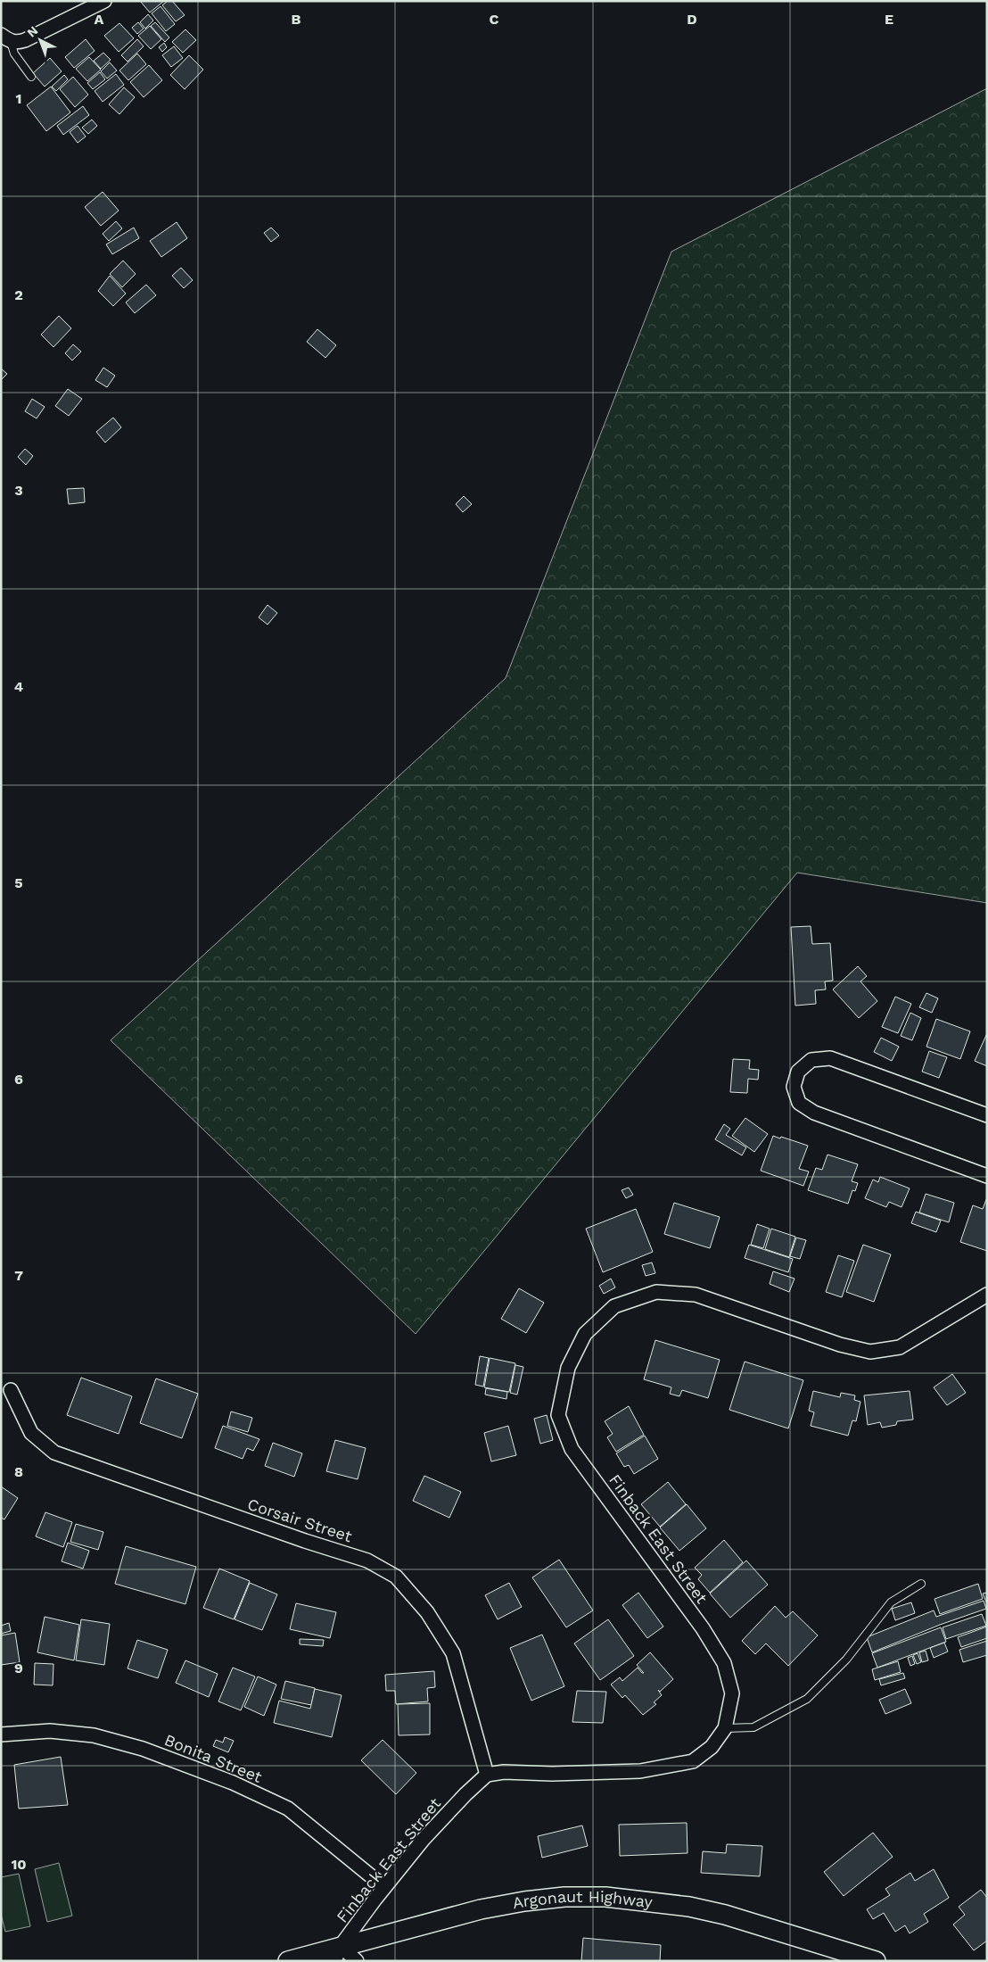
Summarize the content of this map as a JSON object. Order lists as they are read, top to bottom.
{
  "streets": {
    "street": [
      "Corsair Street",
      "Finback East Street",
      "Bonita Street",
      "Argonaut Highway"
    ]
  },
  "crossings": [
    ["Corsair Street", "Finback East Street"],
    ["Finback East Street", "Bonita Street"],
    ["Finback East Street", "Argonaut Highway"]
  ],
  "north": "top left",
  "grid": {
    "columns": [
      "A",
      "B",
      "C",
      "D",
      "E"
    ],
    "rows": [
      "1",
      "2",
      "3",
      "4",
      "5",
      "6",
      "7",
      "8",
      "9",
      "10"
    ]
  }
}
